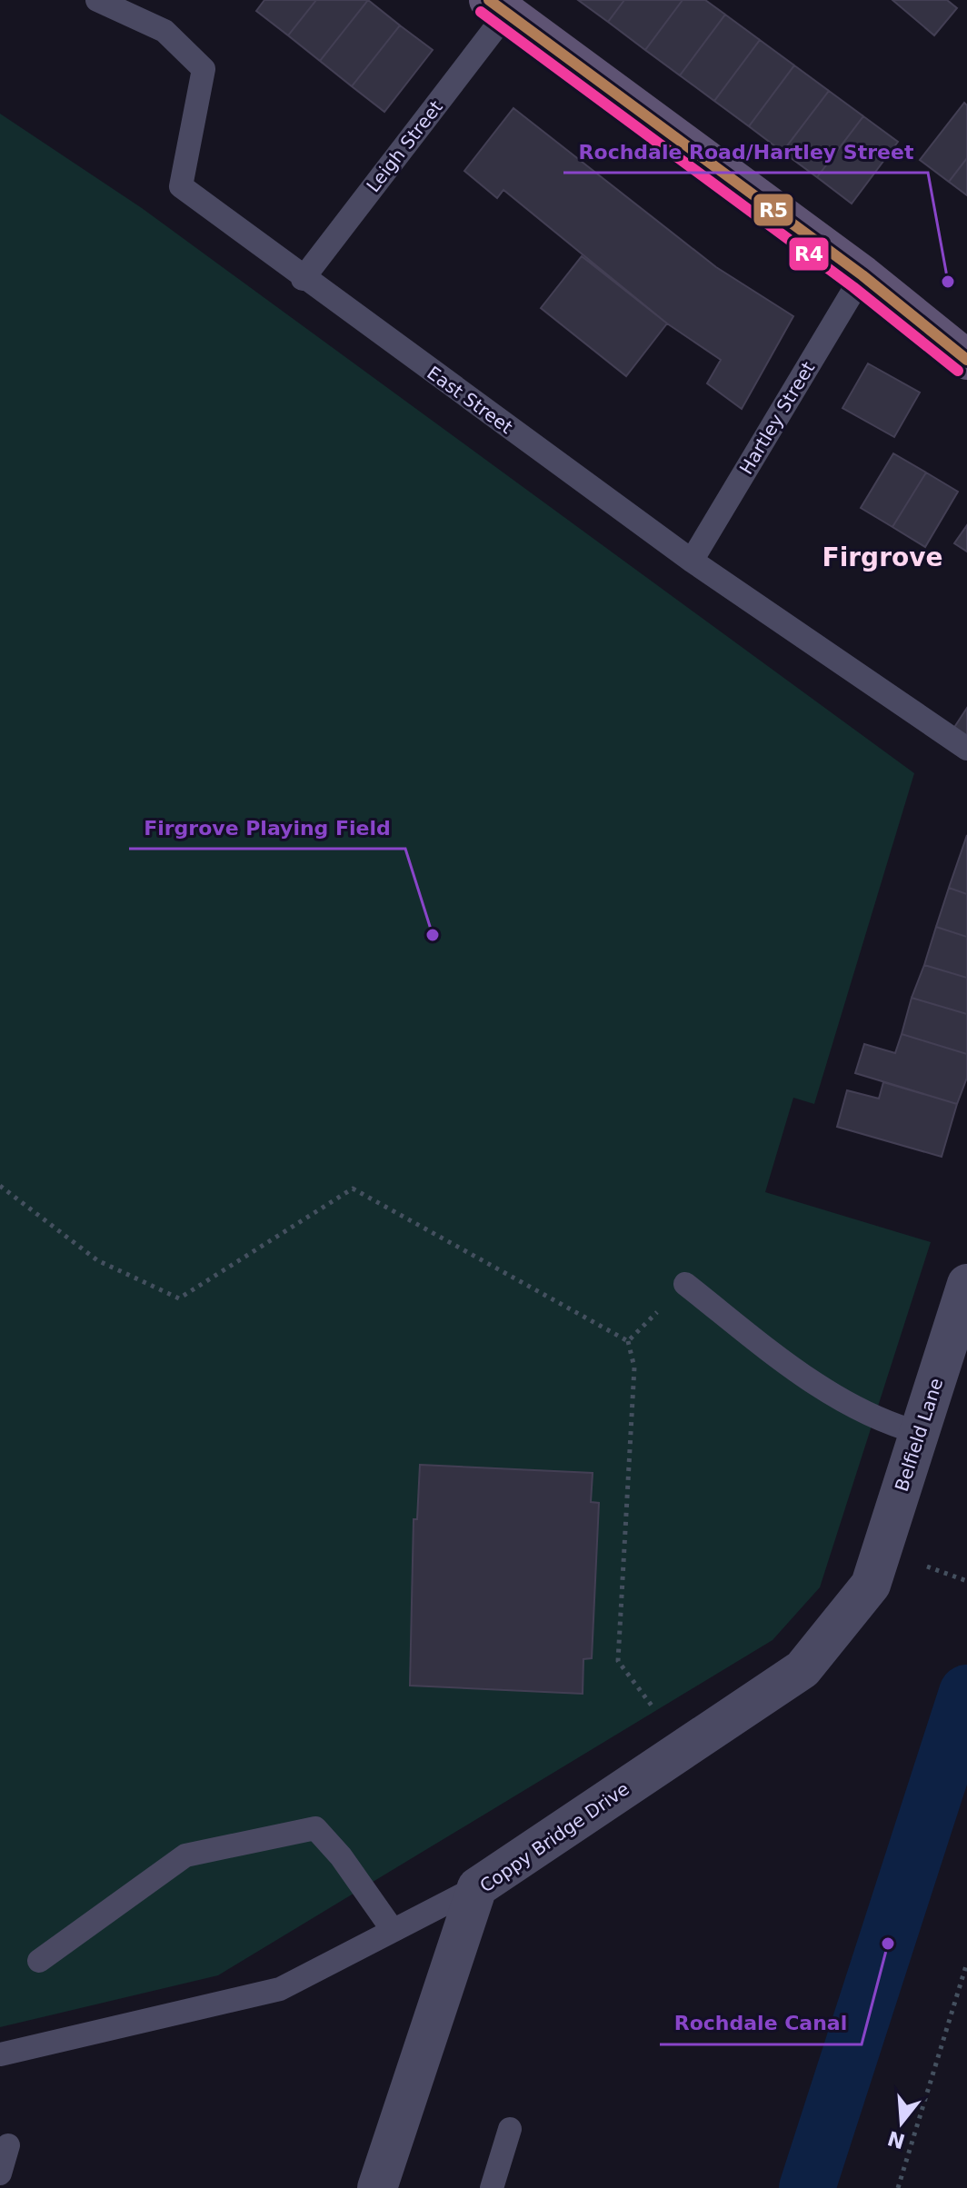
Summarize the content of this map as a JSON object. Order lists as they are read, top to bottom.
{
  "streets": {
    "street": ["Belfield Lane", "Coppy Bridge Drive"],
    "lane": ["Leigh Street", "East Street", "Hartley Street"]
  },
  "crossings": [
    ["Leigh Street", "East Street"],
    ["East Street", "Hartley Street"],
    ["Belfield Lane", "Coppy Bridge Drive"]
  ],
  "districts": ["Firgrove"],
  "places": ["Rochdale Road/Hartley Street", "Firgrove Playing Field", "Rochdale Canal"],
  "lines": ["transit line R5", "transit line R4"],
  "north": "bottom"
}
